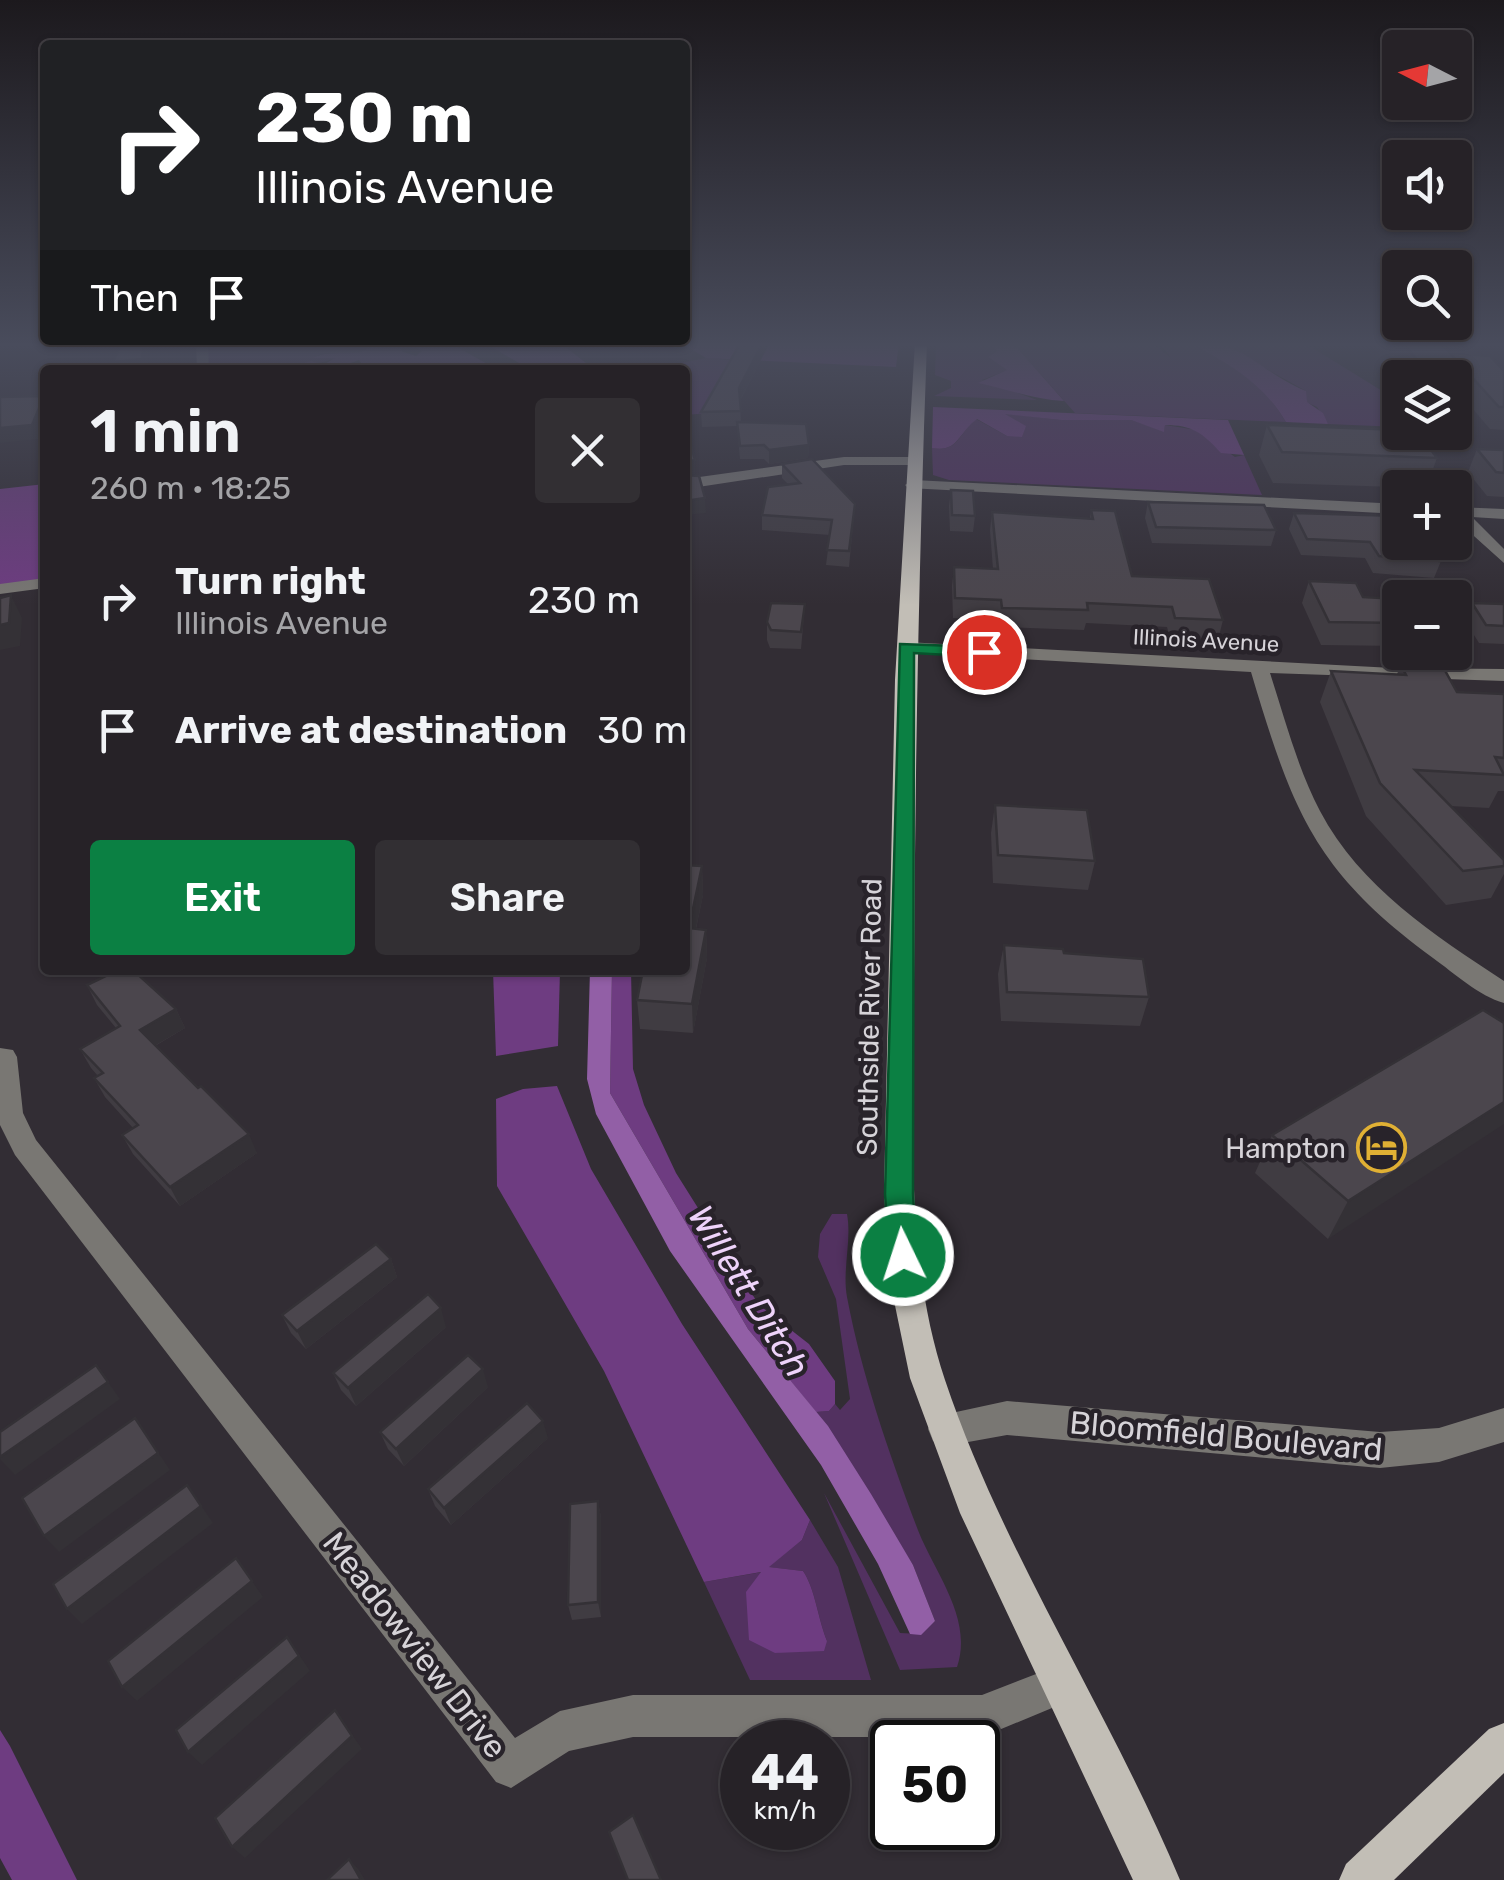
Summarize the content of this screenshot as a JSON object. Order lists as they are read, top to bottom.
{
  "streets": {
    "main road": ["Southside River Road"],
    "street": ["Illinois Avenue", "Bloomfield Boulevard", "Meadowview Drive"]
  },
  "crossings": [
    ["Illinois Avenue", "Southside River Road"],
    ["Southside River Road", "Bloomfield Boulevard"],
    ["Southside River Road", "Meadowview Drive"]
  ],
  "water": ["Willett Ditch"],
  "places": {
    "hotel": ["Hampton"]
  },
  "north": "left",
  "page": {
    "map_buttons": ["+", "−"],
    "turn": ["230 m", "Illinois Avenue"],
    "then": "Then",
    "heading": ["1 min", "260 m · 18:25"],
    "list": [
      {
        "name": "Turn right",
        "note": "Illinois Avenue",
        "value": "230 m"
      },
      {
        "name": "Arrive at destination",
        "value": "30 m"
      }
    ],
    "buttons": ["Exit", "Share"],
    "speed": "44 km/h",
    "limit": "50"
  }
}
